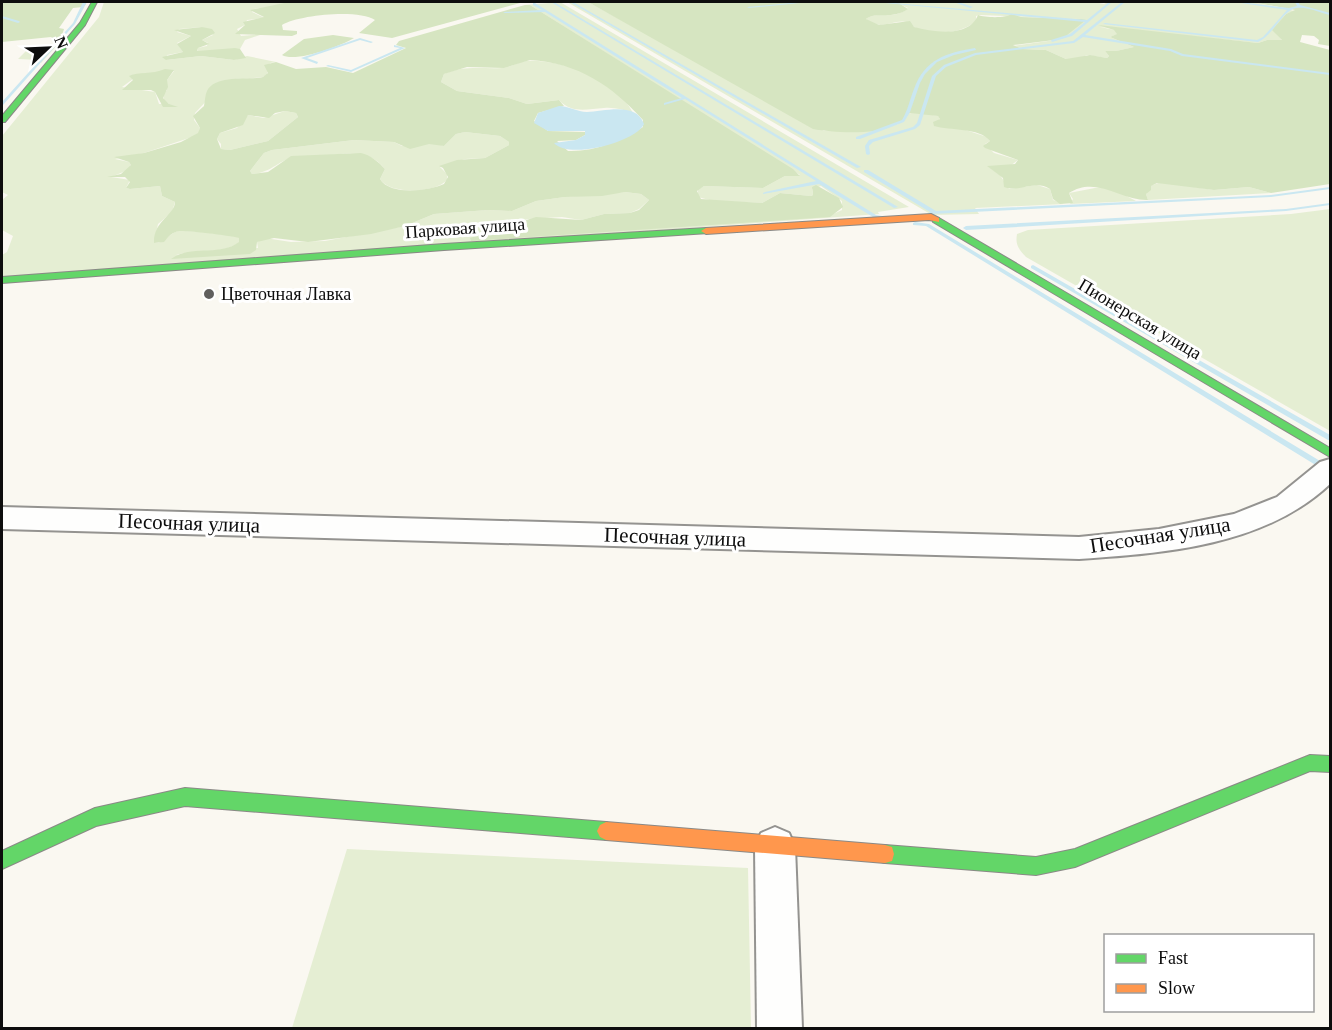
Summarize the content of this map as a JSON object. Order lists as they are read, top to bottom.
{
  "streets": {
    "street": ["Парковая улица", "Пионерская улица", "Песочная улица"]
  },
  "crossings": [
    ["Парковая улица", "Пионерская улица"]
  ],
  "places": ["Цветочная Лавка"],
  "legend": ["Fast", "Slow"],
  "north": "top right"
}
